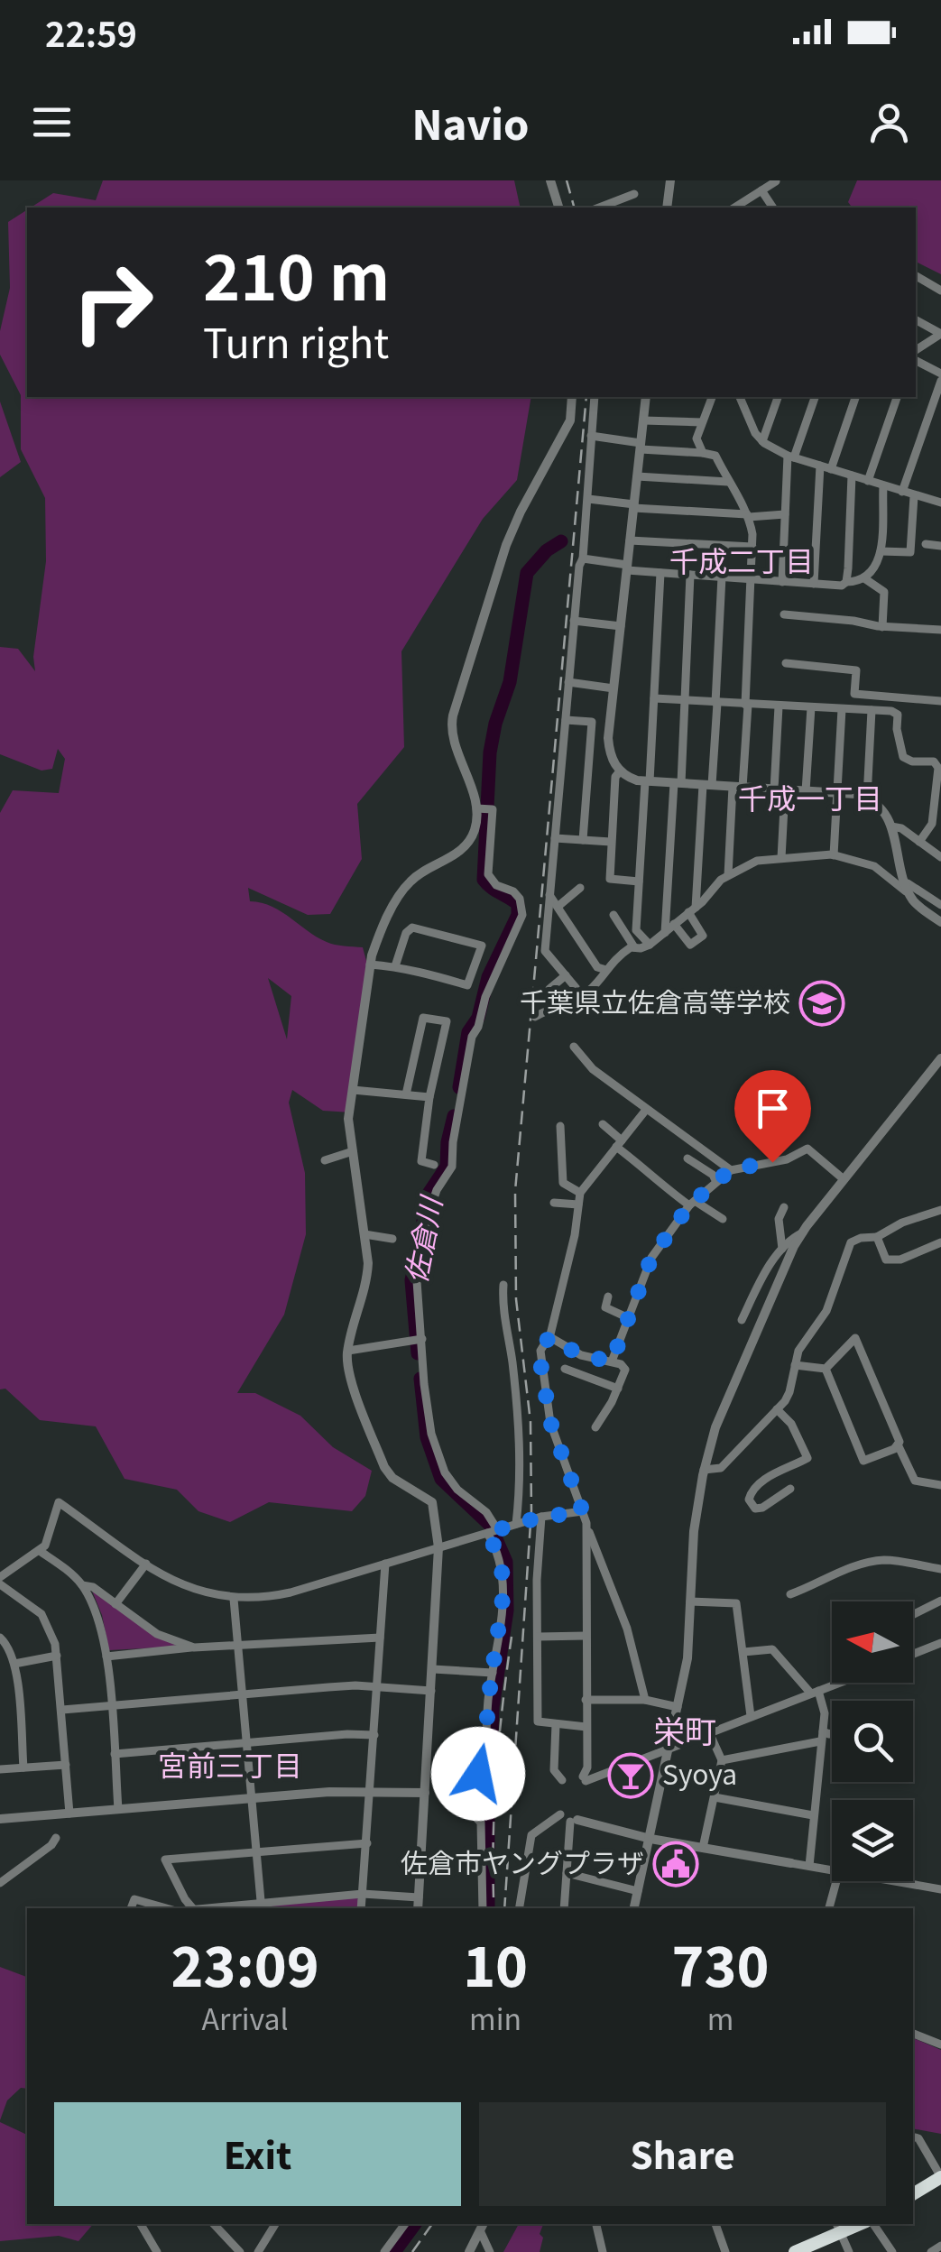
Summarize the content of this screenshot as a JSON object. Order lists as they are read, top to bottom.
{
  "districts": [
    "千成二丁目",
    "千成一丁目",
    "栄町",
    "宮前三丁目"
  ],
  "water": ["佐倉川"],
  "places": {
    "school or university": ["千葉県立佐倉高等学校"],
    "bar": ["Syoya"],
    "public building": ["佐倉市ヤングプラザ"]
  },
  "north": "left",
  "page": {
    "status": "22:59",
    "header": "Navio",
    "turn": ["210 m", "Turn right"],
    "eta": [
      "23:09",
      "Arrival",
      "10",
      "min",
      "730",
      "m"
    ],
    "buttons": ["Exit", "Share"]
  }
}
